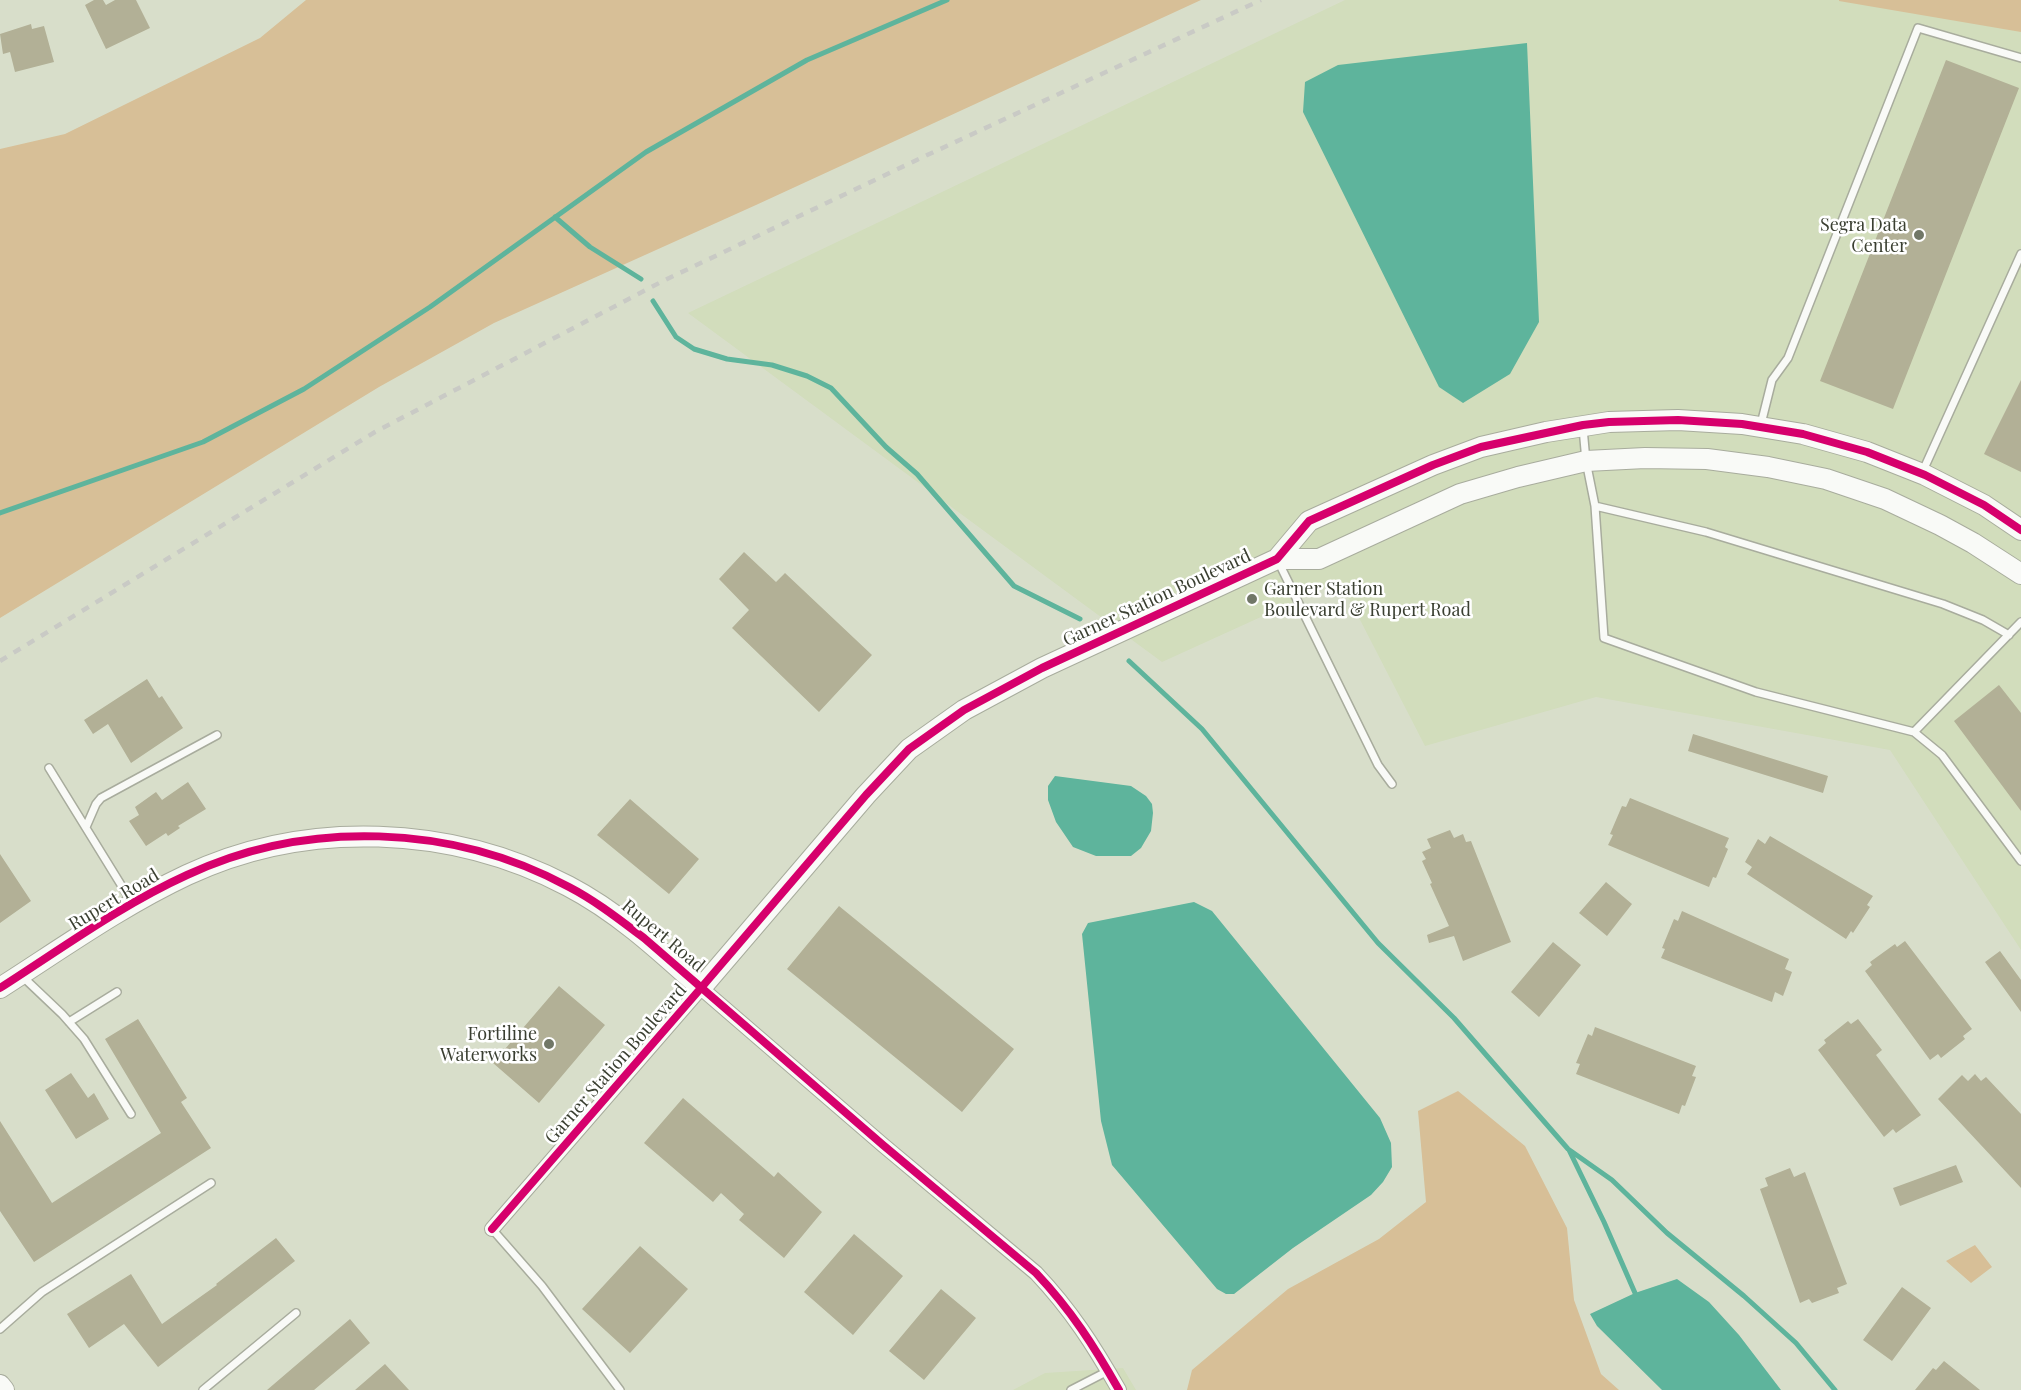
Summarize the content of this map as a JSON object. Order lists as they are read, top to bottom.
{
  "streets": {
    "street": ["Garner Station Boulevard", "Rupert Road"]
  },
  "crossings": [
    ["Garner Station Boulevard", "Rupert Road"]
  ],
  "places": ["Segra Data Center", "Garner Station Boulevard & Rupert Road", "Fortiline Waterworks"]
}
